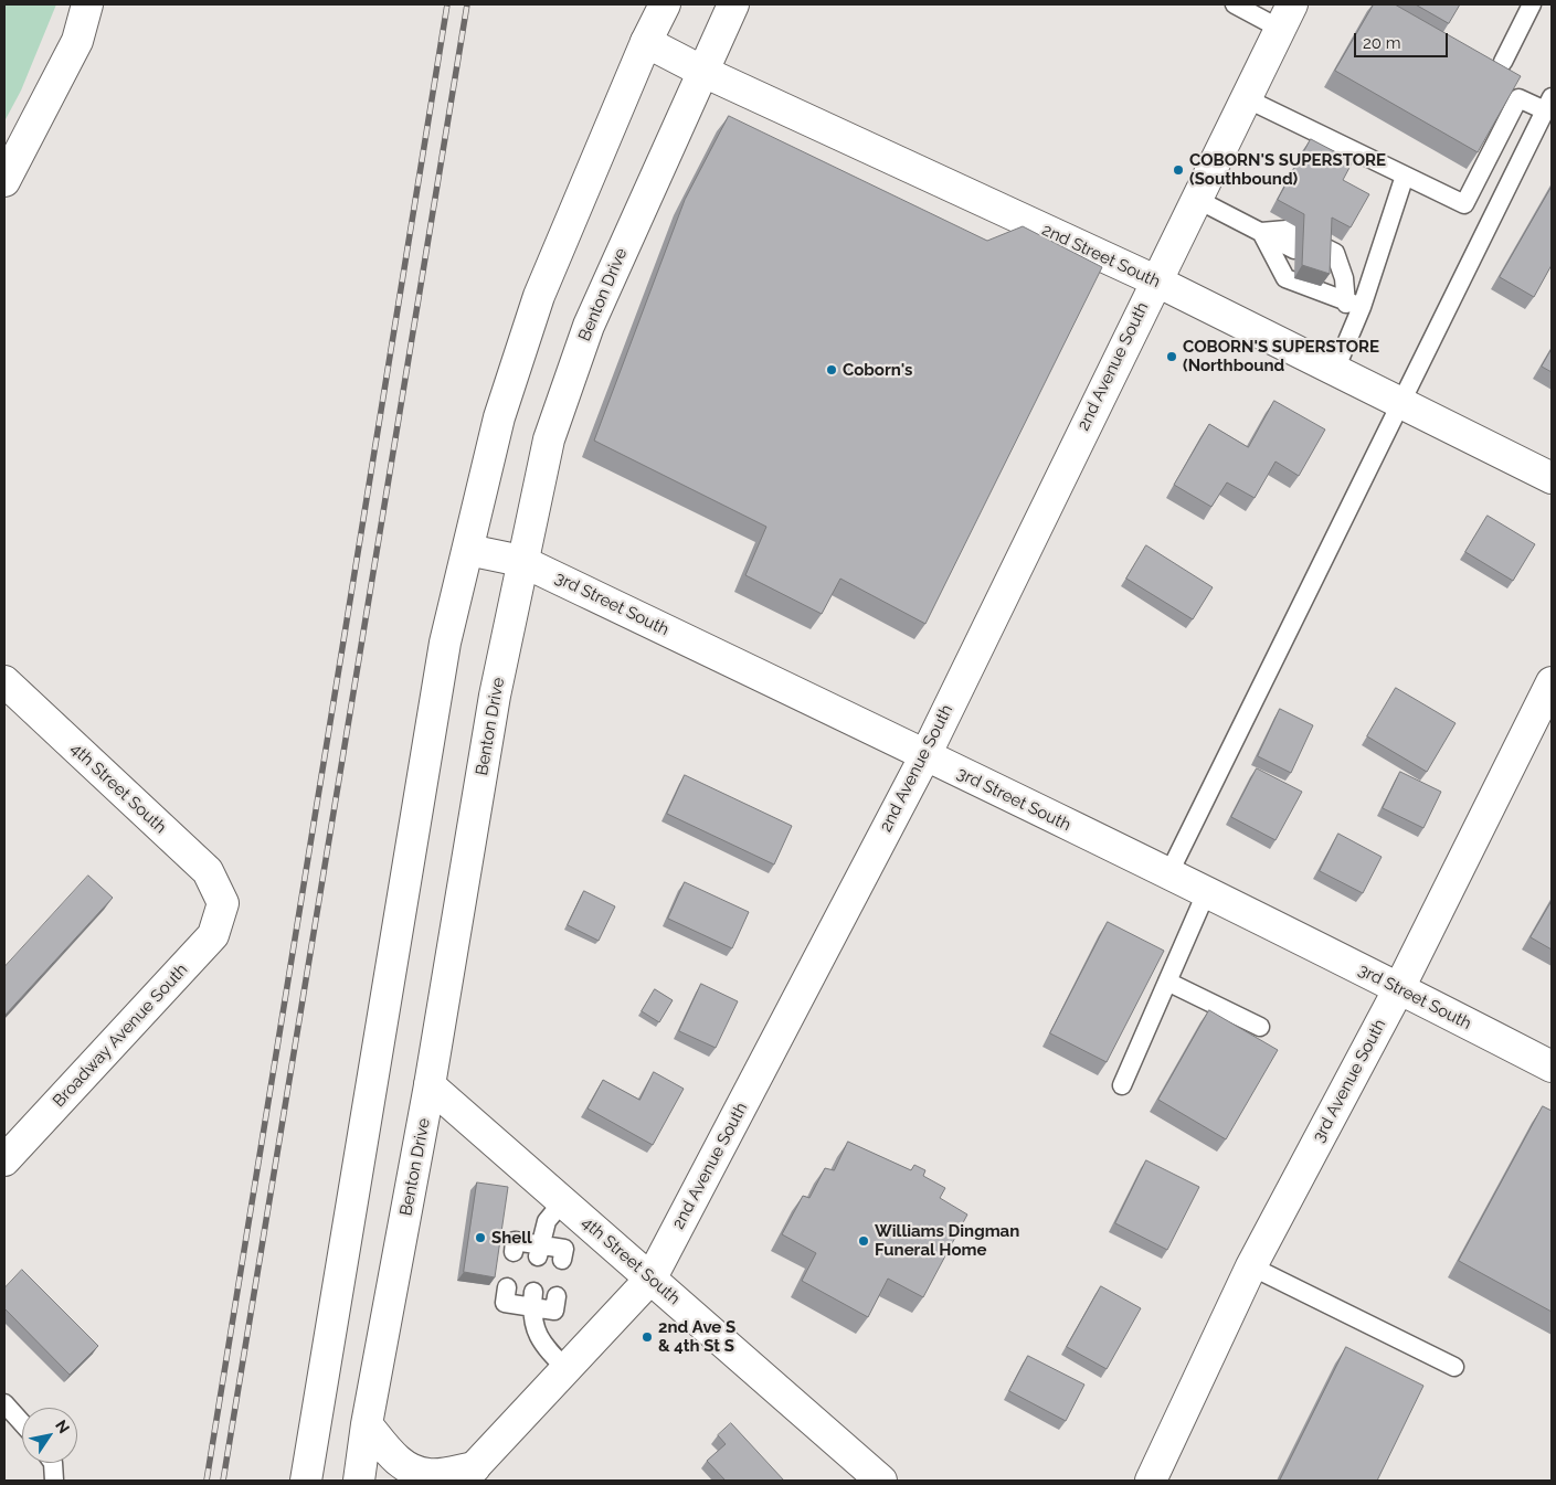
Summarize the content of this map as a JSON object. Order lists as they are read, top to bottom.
{
  "streets": {
    "street": [
      "2nd Street South",
      "Benton Drive",
      "2nd Avenue South",
      "3rd Street South",
      "4th Street South",
      "Broadway Avenue South",
      "3rd Avenue South"
    ]
  },
  "crossings": [
    ["2nd Street South", "Benton Drive"],
    ["2nd Street South", "2nd Avenue South"],
    ["Benton Drive", "3rd Street South"],
    ["Benton Drive", "4th Street South"],
    ["2nd Avenue South", "3rd Street South"],
    ["2nd Avenue South", "4th Street South"],
    ["3rd Street South", "3rd Avenue South"],
    ["4th Street South", "Broadway Avenue South"]
  ],
  "places": [
    "COBORN'S SUPERSTORE (Southbound)",
    "COBORN'S SUPERSTORE (Northbound",
    "Coborn's",
    "Shell",
    "Williams Dingman Funeral Home",
    "2nd Ave S & 4th St S"
  ],
  "scale_bar": "20 m",
  "north": "top right"
}
